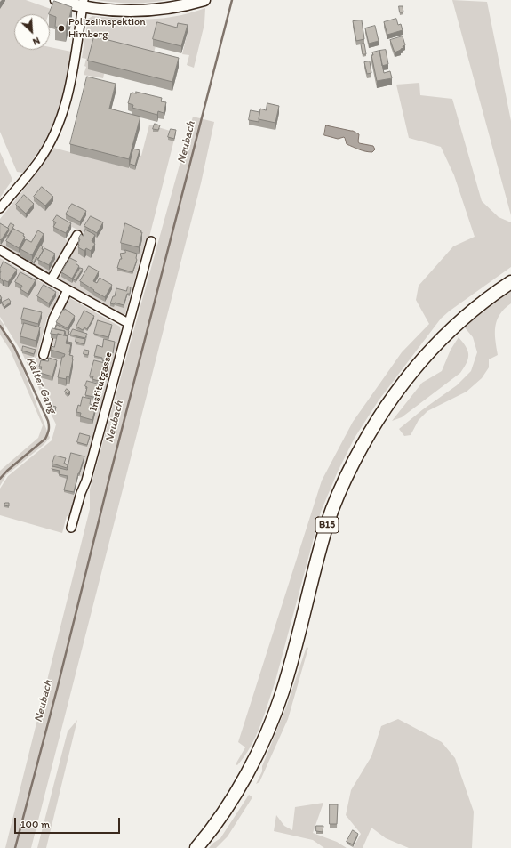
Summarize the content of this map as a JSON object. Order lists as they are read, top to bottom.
{
  "streets": {
    "main road": ["B15"],
    "street": ["Institutgasse"]
  },
  "water": ["Neubach", "Kalter Gang"],
  "places": ["Polizeiinspektion Himberg"],
  "scale_bar": "100 m",
  "north": "bottom right"
}
